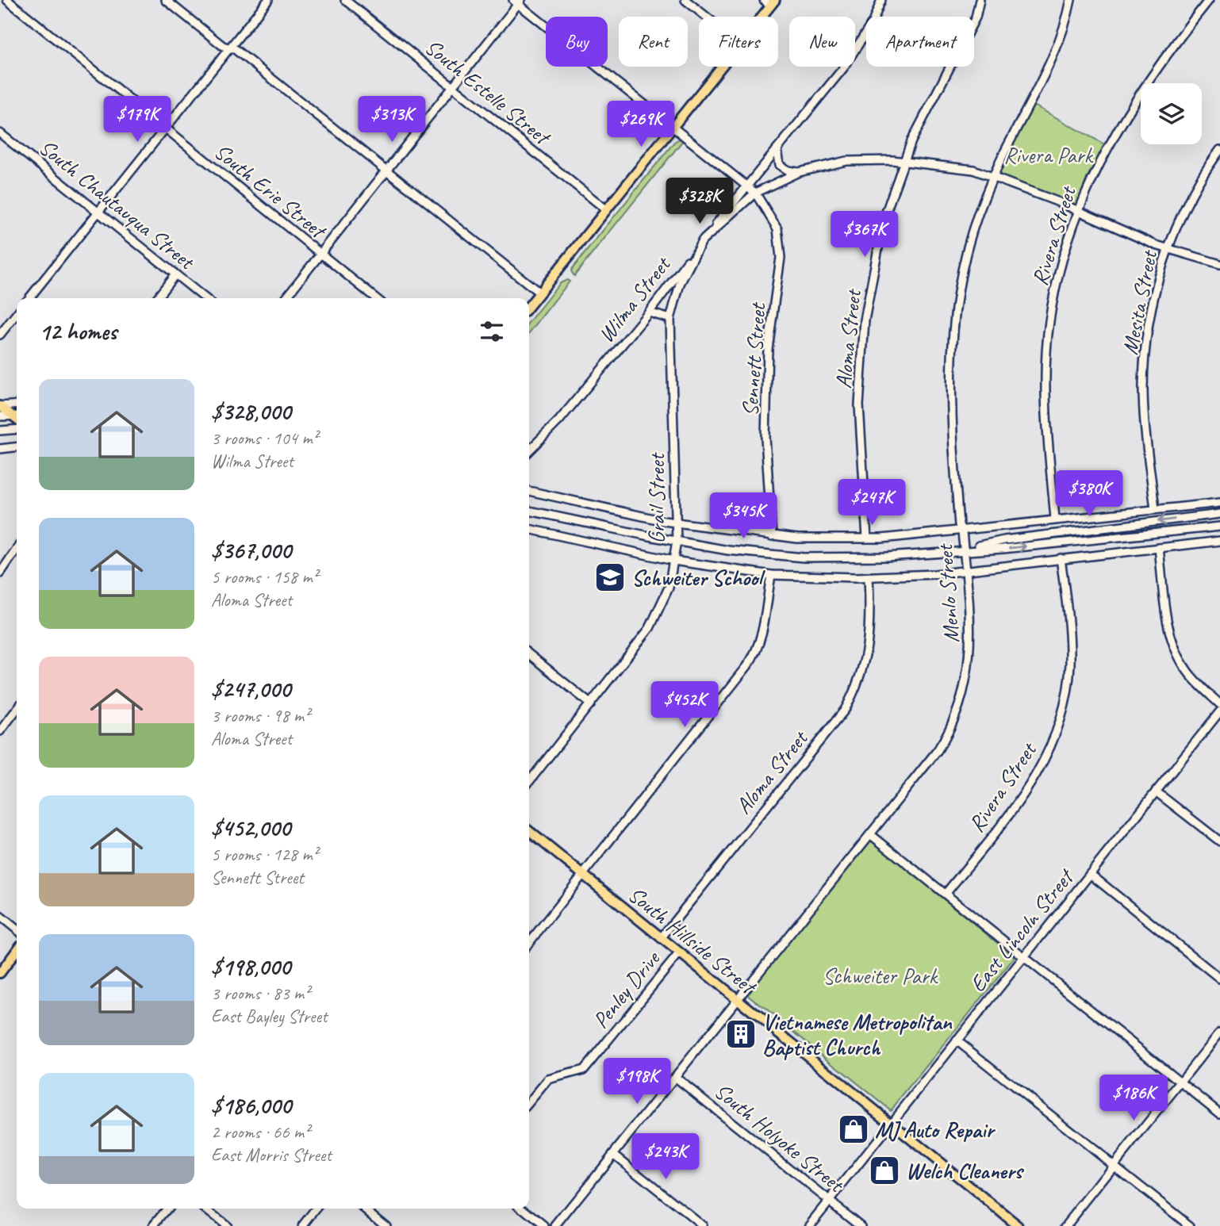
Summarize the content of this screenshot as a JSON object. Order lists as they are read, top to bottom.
{
  "streets": {
    "main road": ["South Hillside Street"],
    "street": [
      "South Estelle Street",
      "South Erie Street",
      "South Chautauqua Street",
      "Rivera Street",
      "Wilma Street",
      "Mesita Street",
      "Aloma Street",
      "Sennett Street",
      "Grail Street",
      "Menlo Street",
      "East Lincoln Street",
      "Penley Drive",
      "South Holyoke Street"
    ]
  },
  "crossings": [
    ["Wilma Street", "Grail Street"],
    ["Aloma Street", "South Hillside Street"],
    ["Menlo Street", "South Hillside Street"],
    ["Menlo Street", "South Holyoke Street"],
    ["East Lincoln Street", "South Hillside Street"],
    ["East Lincoln Street", "South Holyoke Street"],
    ["South Hillside Street", "Penley Drive"]
  ],
  "parks": ["Rivera Park", "Schweiter Park"],
  "places": {
    "school or university": ["Schweiter School"],
    "building": ["Vietnamese Metropolitan Baptist Church"],
    "shop": ["MJ Auto Repair", "Welch Cleaners"]
  },
  "page": {
    "chip": [
      "Buy",
      "Rent",
      "Filters",
      "New",
      "Apartment"
    ],
    "price": [
      "$179K",
      "$313K",
      "$269K",
      "$328K",
      "$367K",
      "$380K",
      "$247K",
      "$345K",
      "$452K",
      "$198K",
      "$186K",
      "$243K"
    ],
    "heading": "12 homes",
    "list": [
      {
        "name": "$328,000",
        "note": "3 rooms · 104 m² · Wilma Street"
      },
      {
        "name": "$367,000",
        "note": "5 rooms · 158 m² · Aloma Street"
      },
      {
        "name": "$247,000",
        "note": "3 rooms · 98 m² · Aloma Street"
      },
      {
        "name": "$452,000",
        "note": "5 rooms · 128 m² · Sennett Street"
      },
      {
        "name": "$198,000",
        "note": "3 rooms · 83 m² · East Bayley Street"
      },
      {
        "name": "$186,000",
        "note": "2 rooms · 66 m² · East Morris Street"
      }
    ]
  }
}
